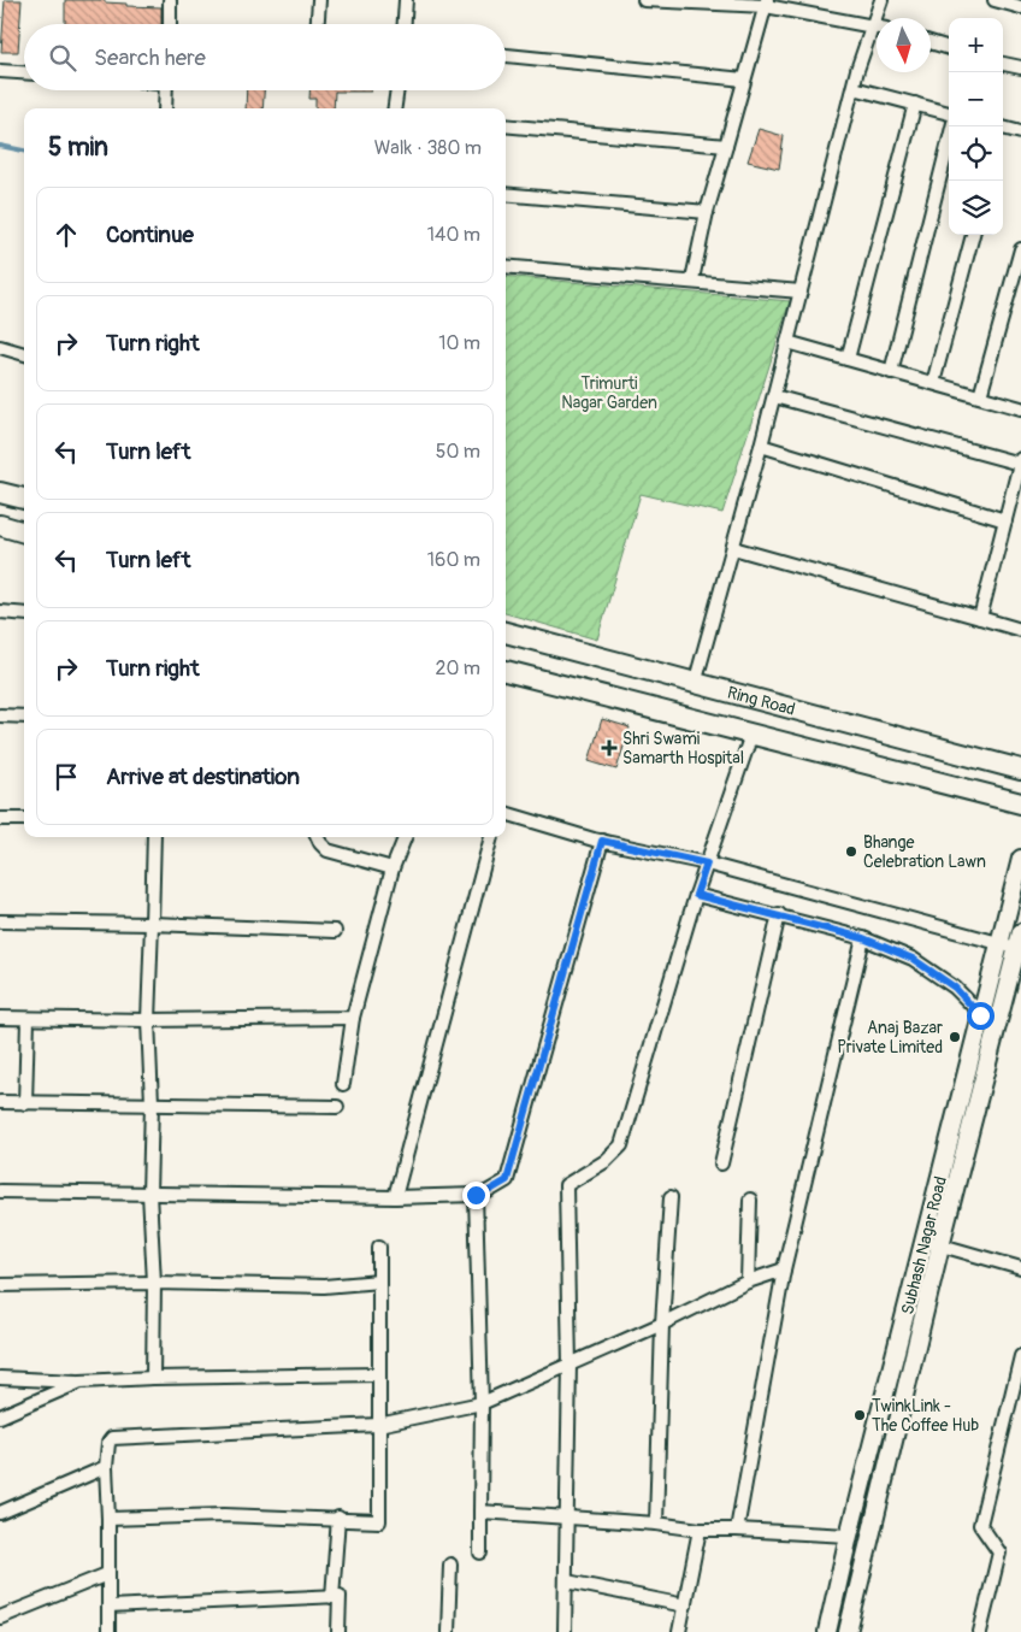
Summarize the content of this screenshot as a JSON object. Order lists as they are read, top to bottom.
{
  "streets": {
    "main road": ["Ring Road"],
    "street": ["Subhash Nagar Road"]
  },
  "parks": ["Trimurti Nagar Garden"],
  "places": {
    "health": ["Shri Swami Samarth Hospital"],
    "other": ["Bhange Celebration Lawn", "Anaj Bazar Private Limited", "TwinkLink - The Coffee Hub"]
  },
  "north": "bottom",
  "page": {
    "map_buttons": ["+", "−"],
    "search": "Search here",
    "heading": ["5 min", "Walk · 380 m"],
    "list": [
      ["Continue", "140 m"],
      ["Turn right", "10 m"],
      ["Turn left", "50 m"],
      ["Turn left", "160 m"],
      ["Turn right", "20 m"],
      "Arrive at destination"
    ]
  }
}
